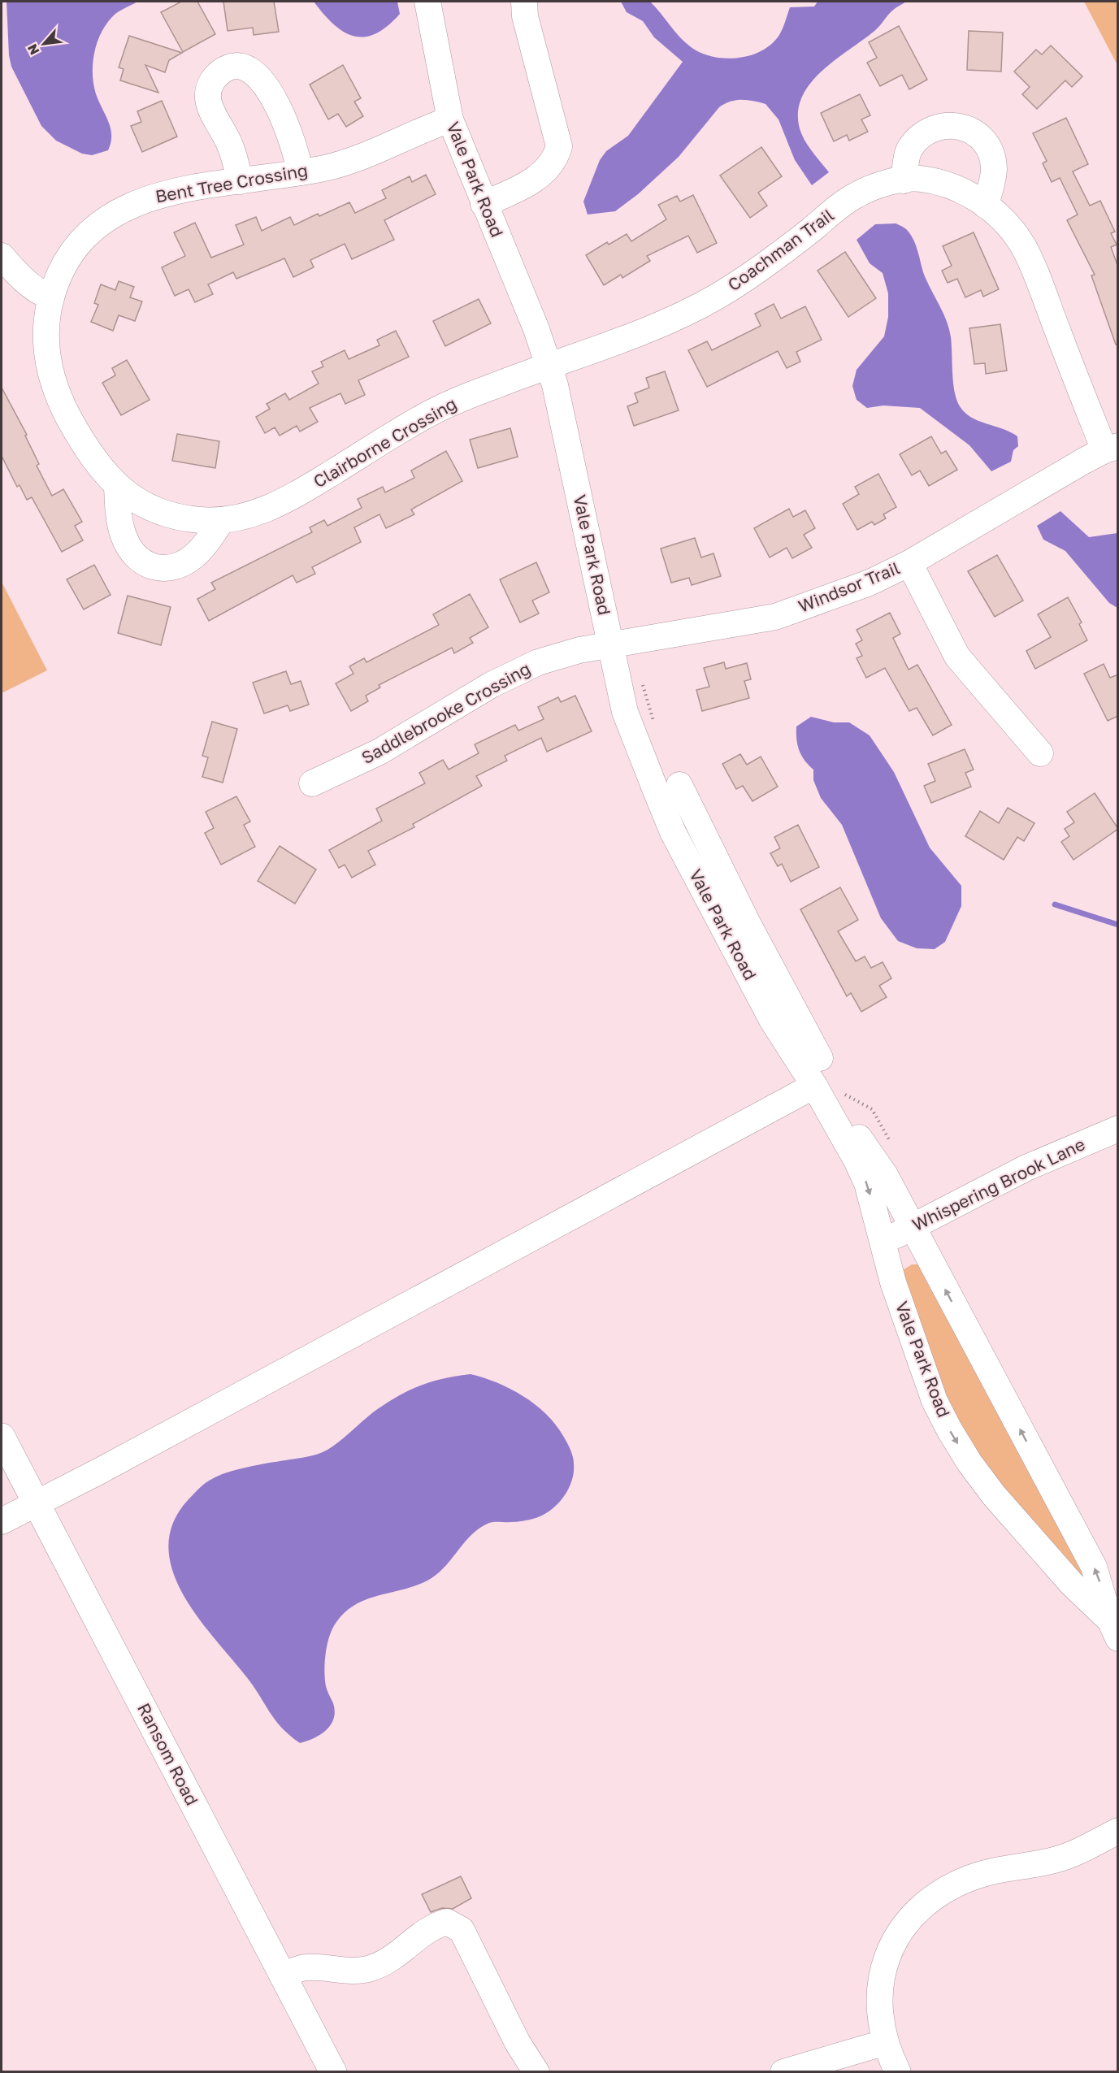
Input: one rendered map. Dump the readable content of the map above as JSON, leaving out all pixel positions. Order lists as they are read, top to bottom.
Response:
{
  "streets": {
    "main road": ["Ransom Road"],
    "street": [
      "Vale Park Road",
      "Bent Tree Crossing",
      "Coachman Trail",
      "Clairborne Crossing",
      "Windsor Trail",
      "Saddlebrooke Crossing",
      "Whispering Brook Lane"
    ]
  },
  "crossings": [
    ["Vale Park Road", "Bent Tree Crossing"],
    ["Vale Park Road", "Coachman Trail"],
    ["Vale Park Road", "Clairborne Crossing"],
    ["Vale Park Road", "Windsor Trail"],
    ["Vale Park Road", "Saddlebrooke Crossing"],
    ["Vale Park Road", "Whispering Brook Lane"],
    ["Bent Tree Crossing", "Clairborne Crossing"],
    ["Coachman Trail", "Clairborne Crossing"],
    ["Coachman Trail", "Windsor Trail"],
    ["Windsor Trail", "Saddlebrooke Crossing"]
  ],
  "north": "bottom left"
}
